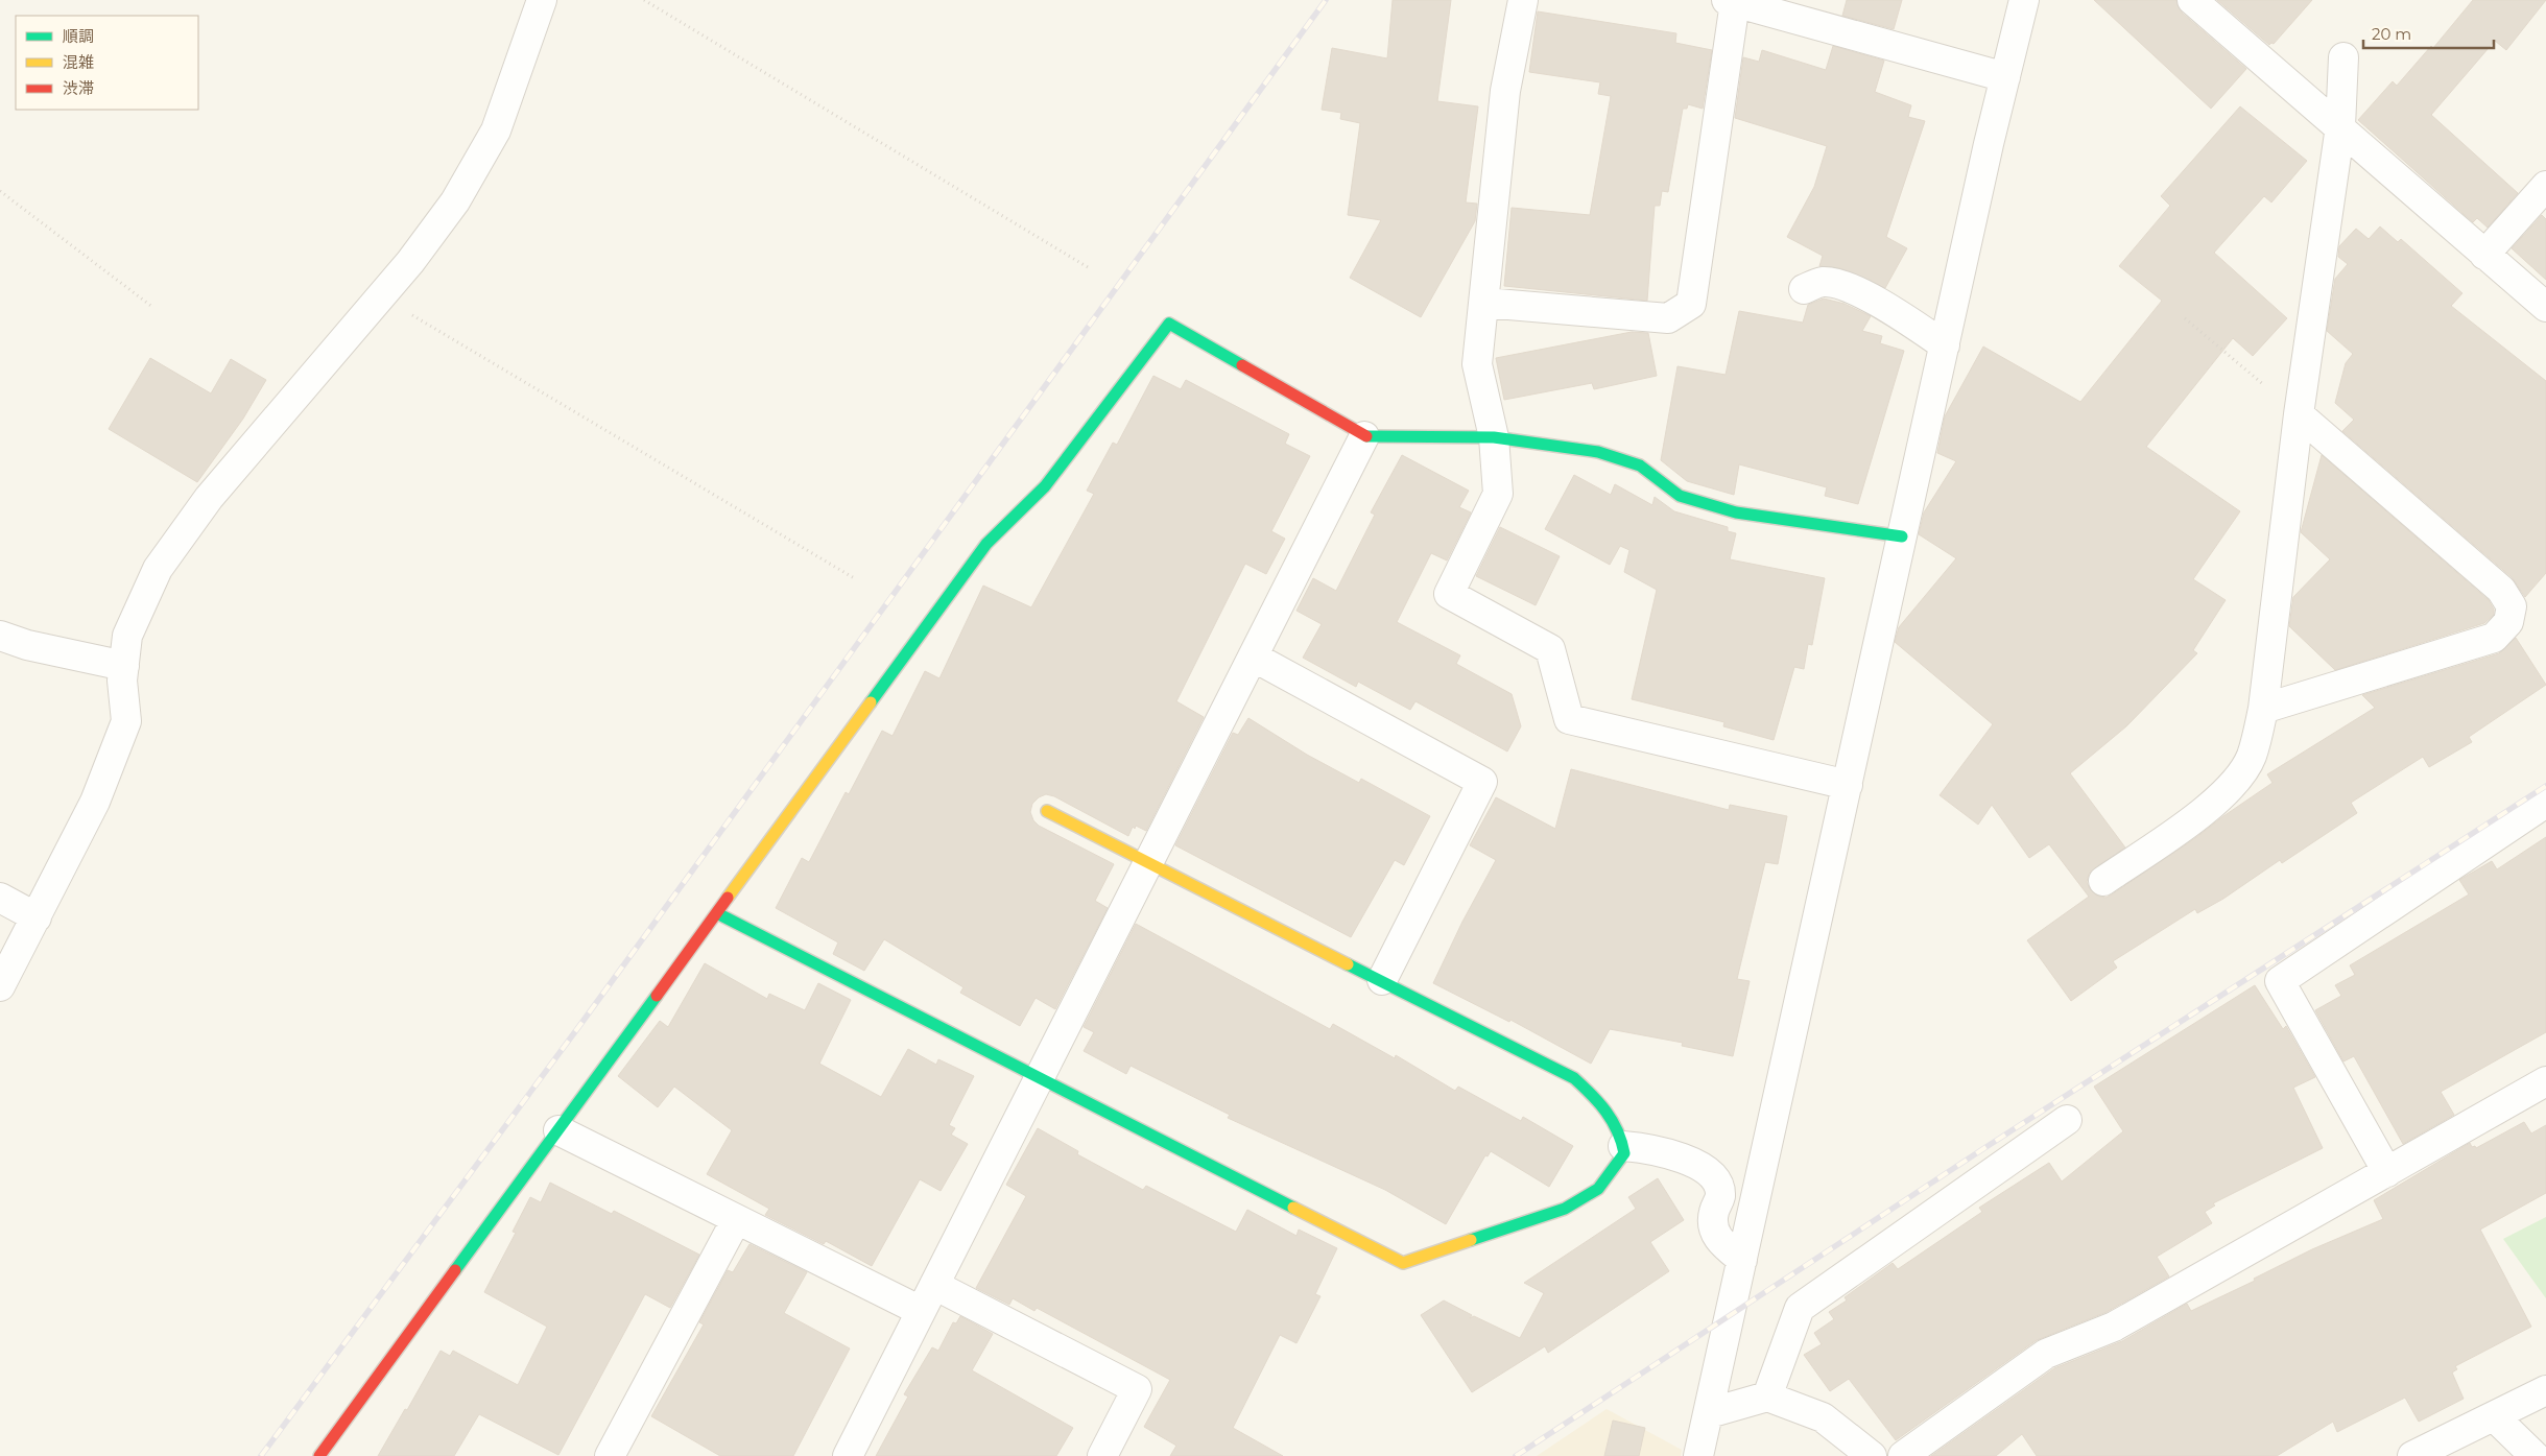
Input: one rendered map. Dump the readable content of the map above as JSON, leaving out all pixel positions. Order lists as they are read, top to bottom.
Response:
{
  "legend": ["順調", "混雑", "渋滞"],
  "scale_bar": "20 m"
}
